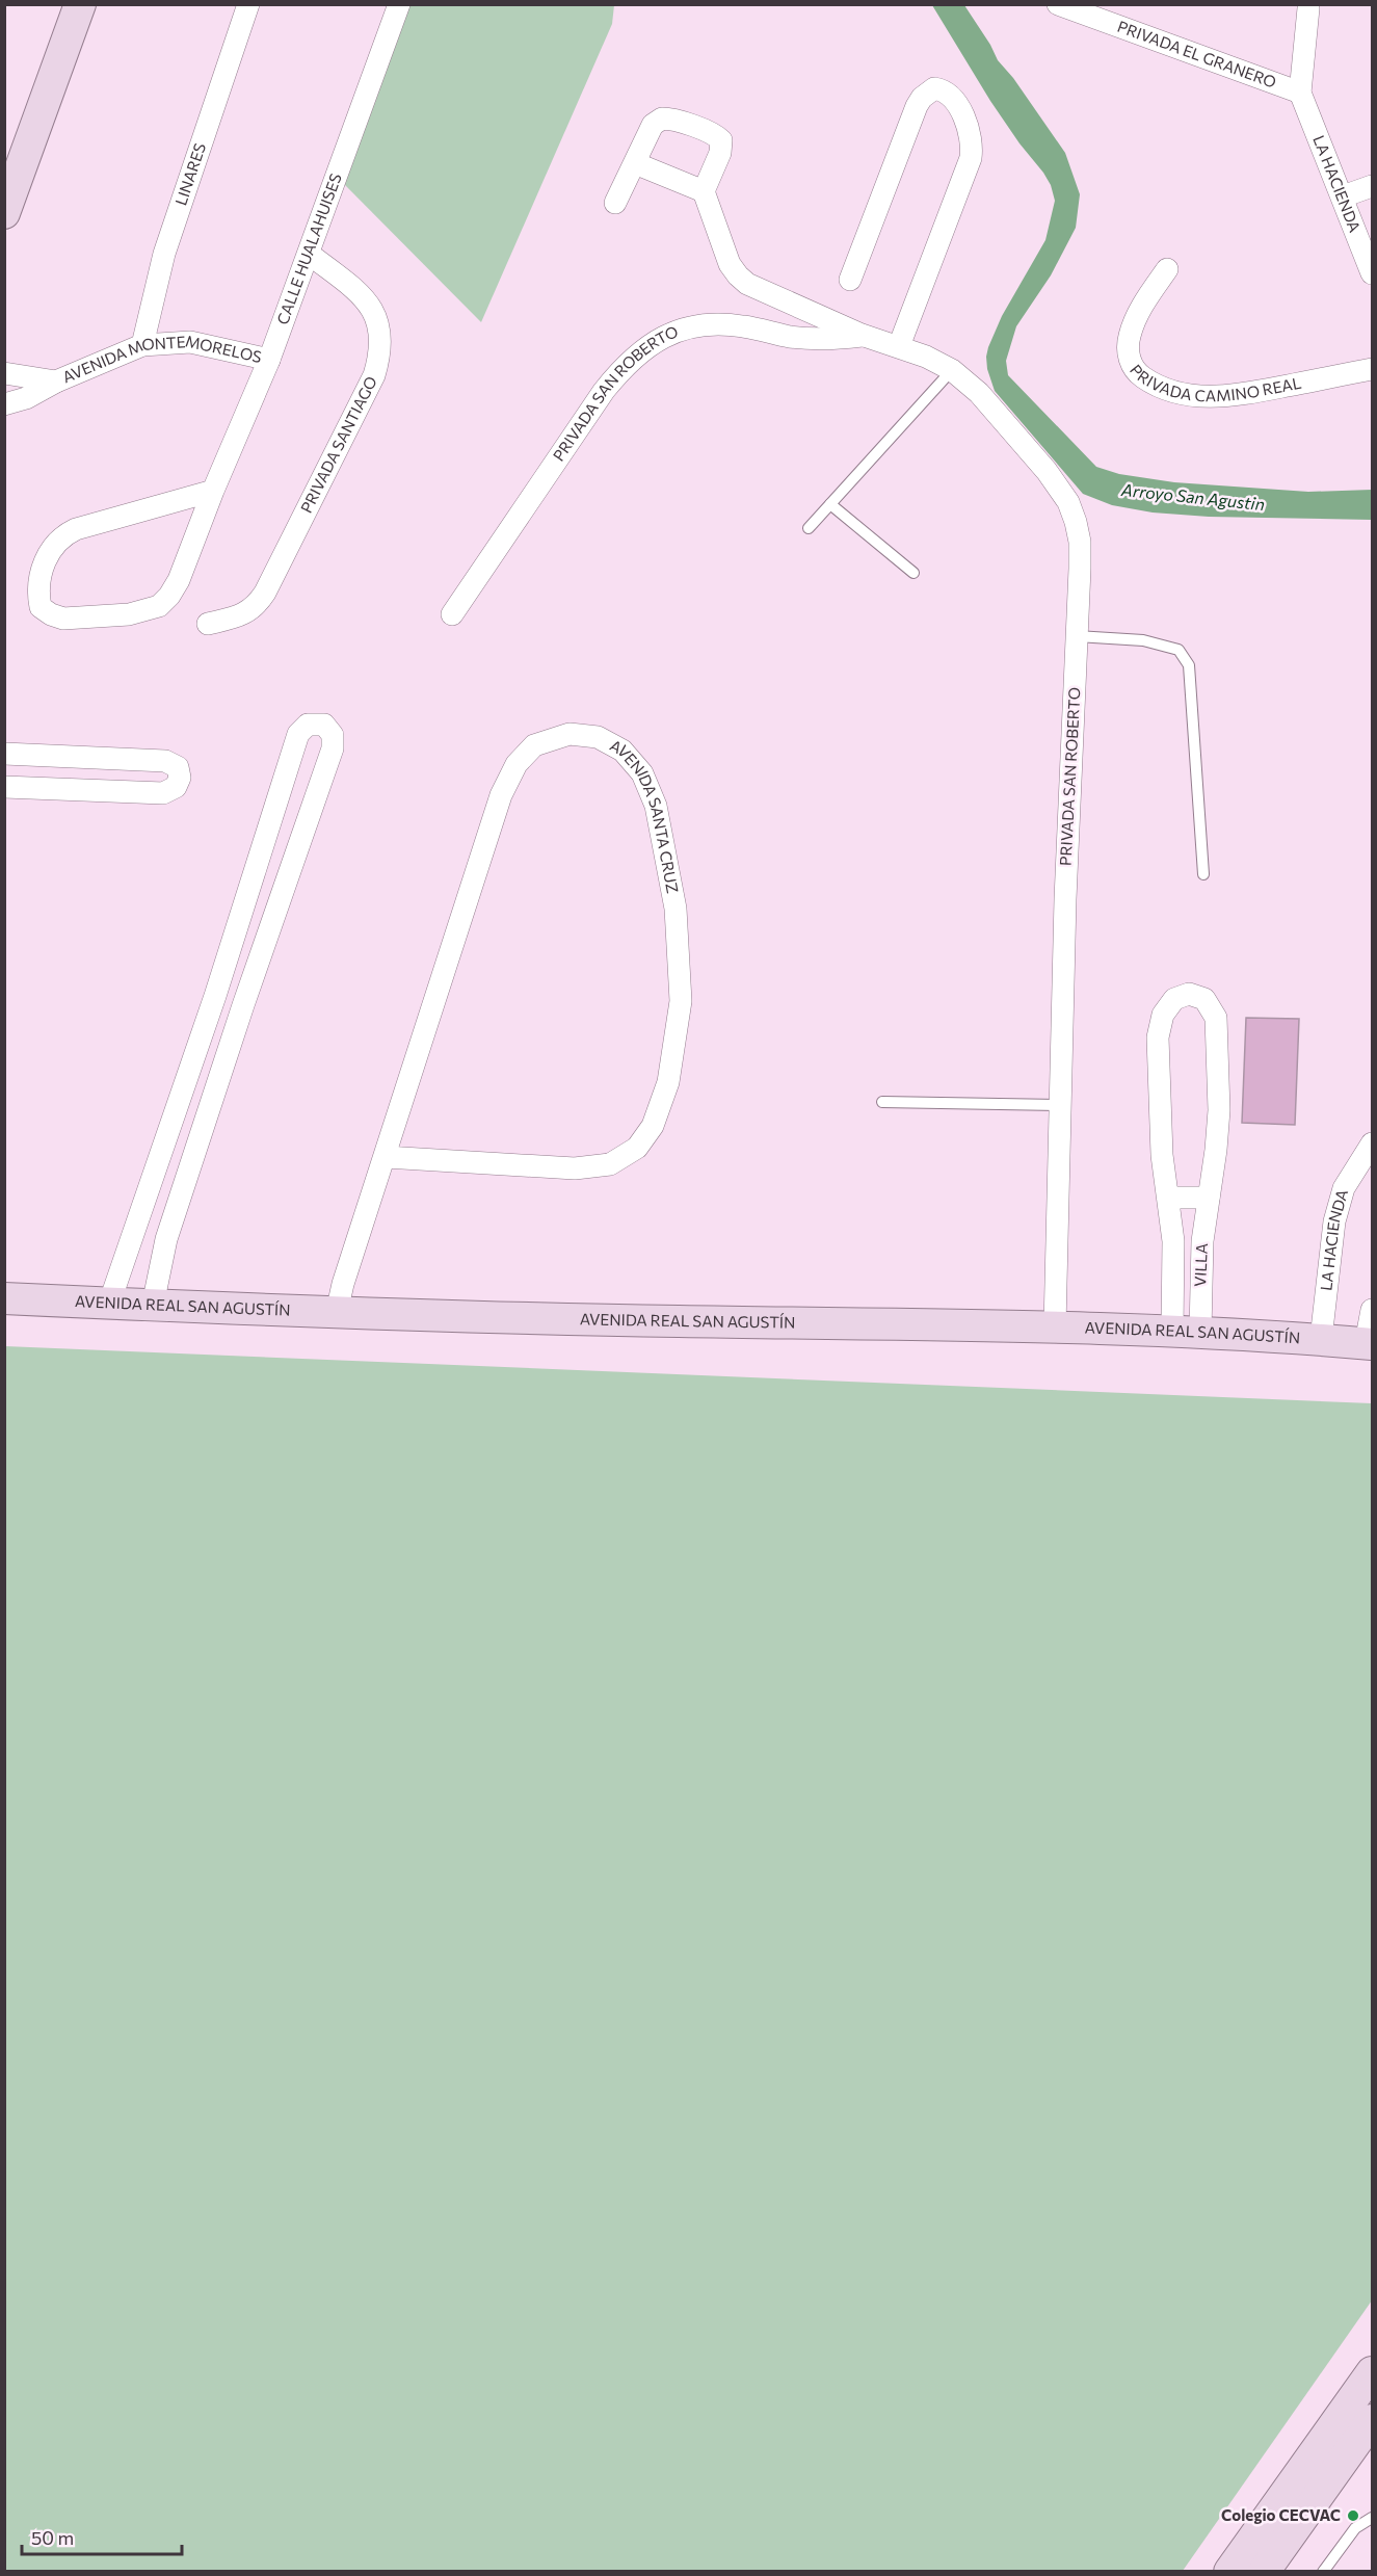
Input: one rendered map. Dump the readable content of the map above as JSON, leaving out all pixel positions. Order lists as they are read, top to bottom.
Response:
{
  "streets": {
    "main road": ["AVENIDA REAL SAN AGUSTÍN"],
    "street": [
      "PRIVADA EL GRANERO",
      "LINARES",
      "LA HACIENDA",
      "CALLE HUALAHUISES",
      "AVENIDA MONTEMORELOS",
      "PRIVADA CAMINO REAL",
      "PRIVADA SAN ROBERTO",
      "PRIVADA SANTIAGO",
      "AVENIDA SANTA CRUZ",
      "VILLA"
    ]
  },
  "crossings": [
    ["PRIVADA EL GRANERO", "LA HACIENDA"],
    ["LINARES", "AVENIDA MONTEMORELOS"],
    ["LA HACIENDA", "AVENIDA REAL SAN AGUSTÍN"],
    ["CALLE HUALAHUISES", "AVENIDA MONTEMORELOS"],
    ["CALLE HUALAHUISES", "PRIVADA SANTIAGO"],
    ["PRIVADA SAN ROBERTO", "AVENIDA REAL SAN AGUSTÍN"],
    ["AVENIDA SANTA CRUZ", "AVENIDA REAL SAN AGUSTÍN"],
    ["VILLA", "AVENIDA REAL SAN AGUSTÍN"]
  ],
  "water": ["Arroyo San Agustin"],
  "places": ["Colegio CECVAC"],
  "scale_bar": "50 m"
}
